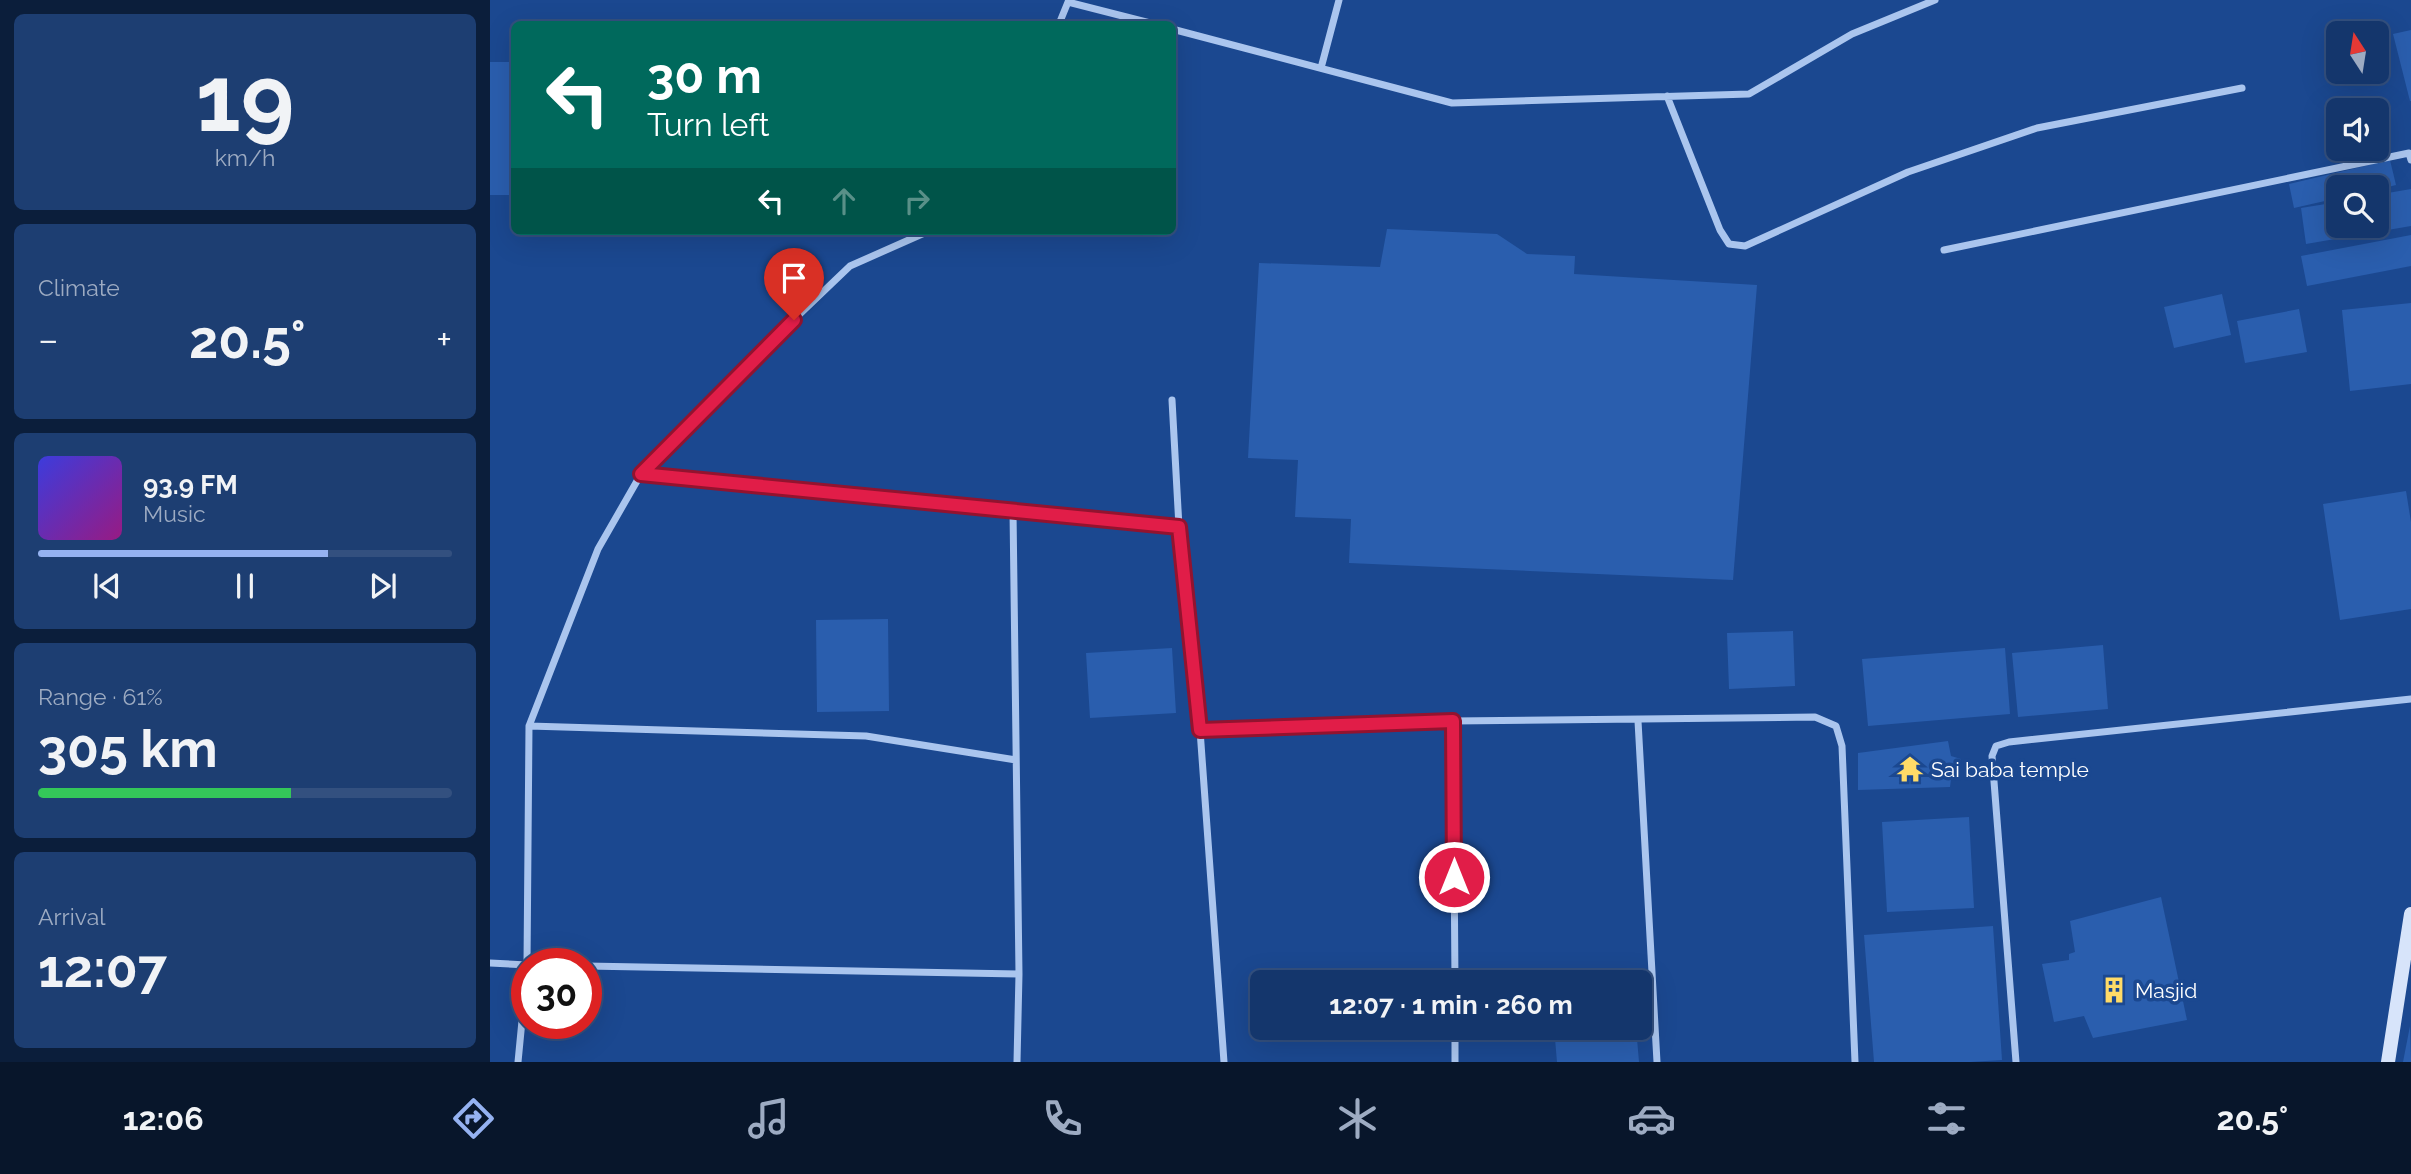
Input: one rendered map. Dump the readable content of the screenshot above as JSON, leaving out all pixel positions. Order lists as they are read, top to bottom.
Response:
{
  "places": {
    "temple": ["Sai baba temple"],
    "building": ["Masjid"]
  },
  "north": "top",
  "page": {
    "tile": [
      ["19", "km/h"],
      "Climate",
      ["Range · 61%", "305 km"],
      ["Arrival", "12:07"]
    ],
    "turn": ["30 m", "Turn left"],
    "heat": ["−", "20.5°", "+"],
    "song": ["93.9 FM", "Music"],
    "limit": "30",
    "trip": "12:07 · 1 min · 260 m",
    "tabs": ["12:06", "20.5°"]
  }
}
